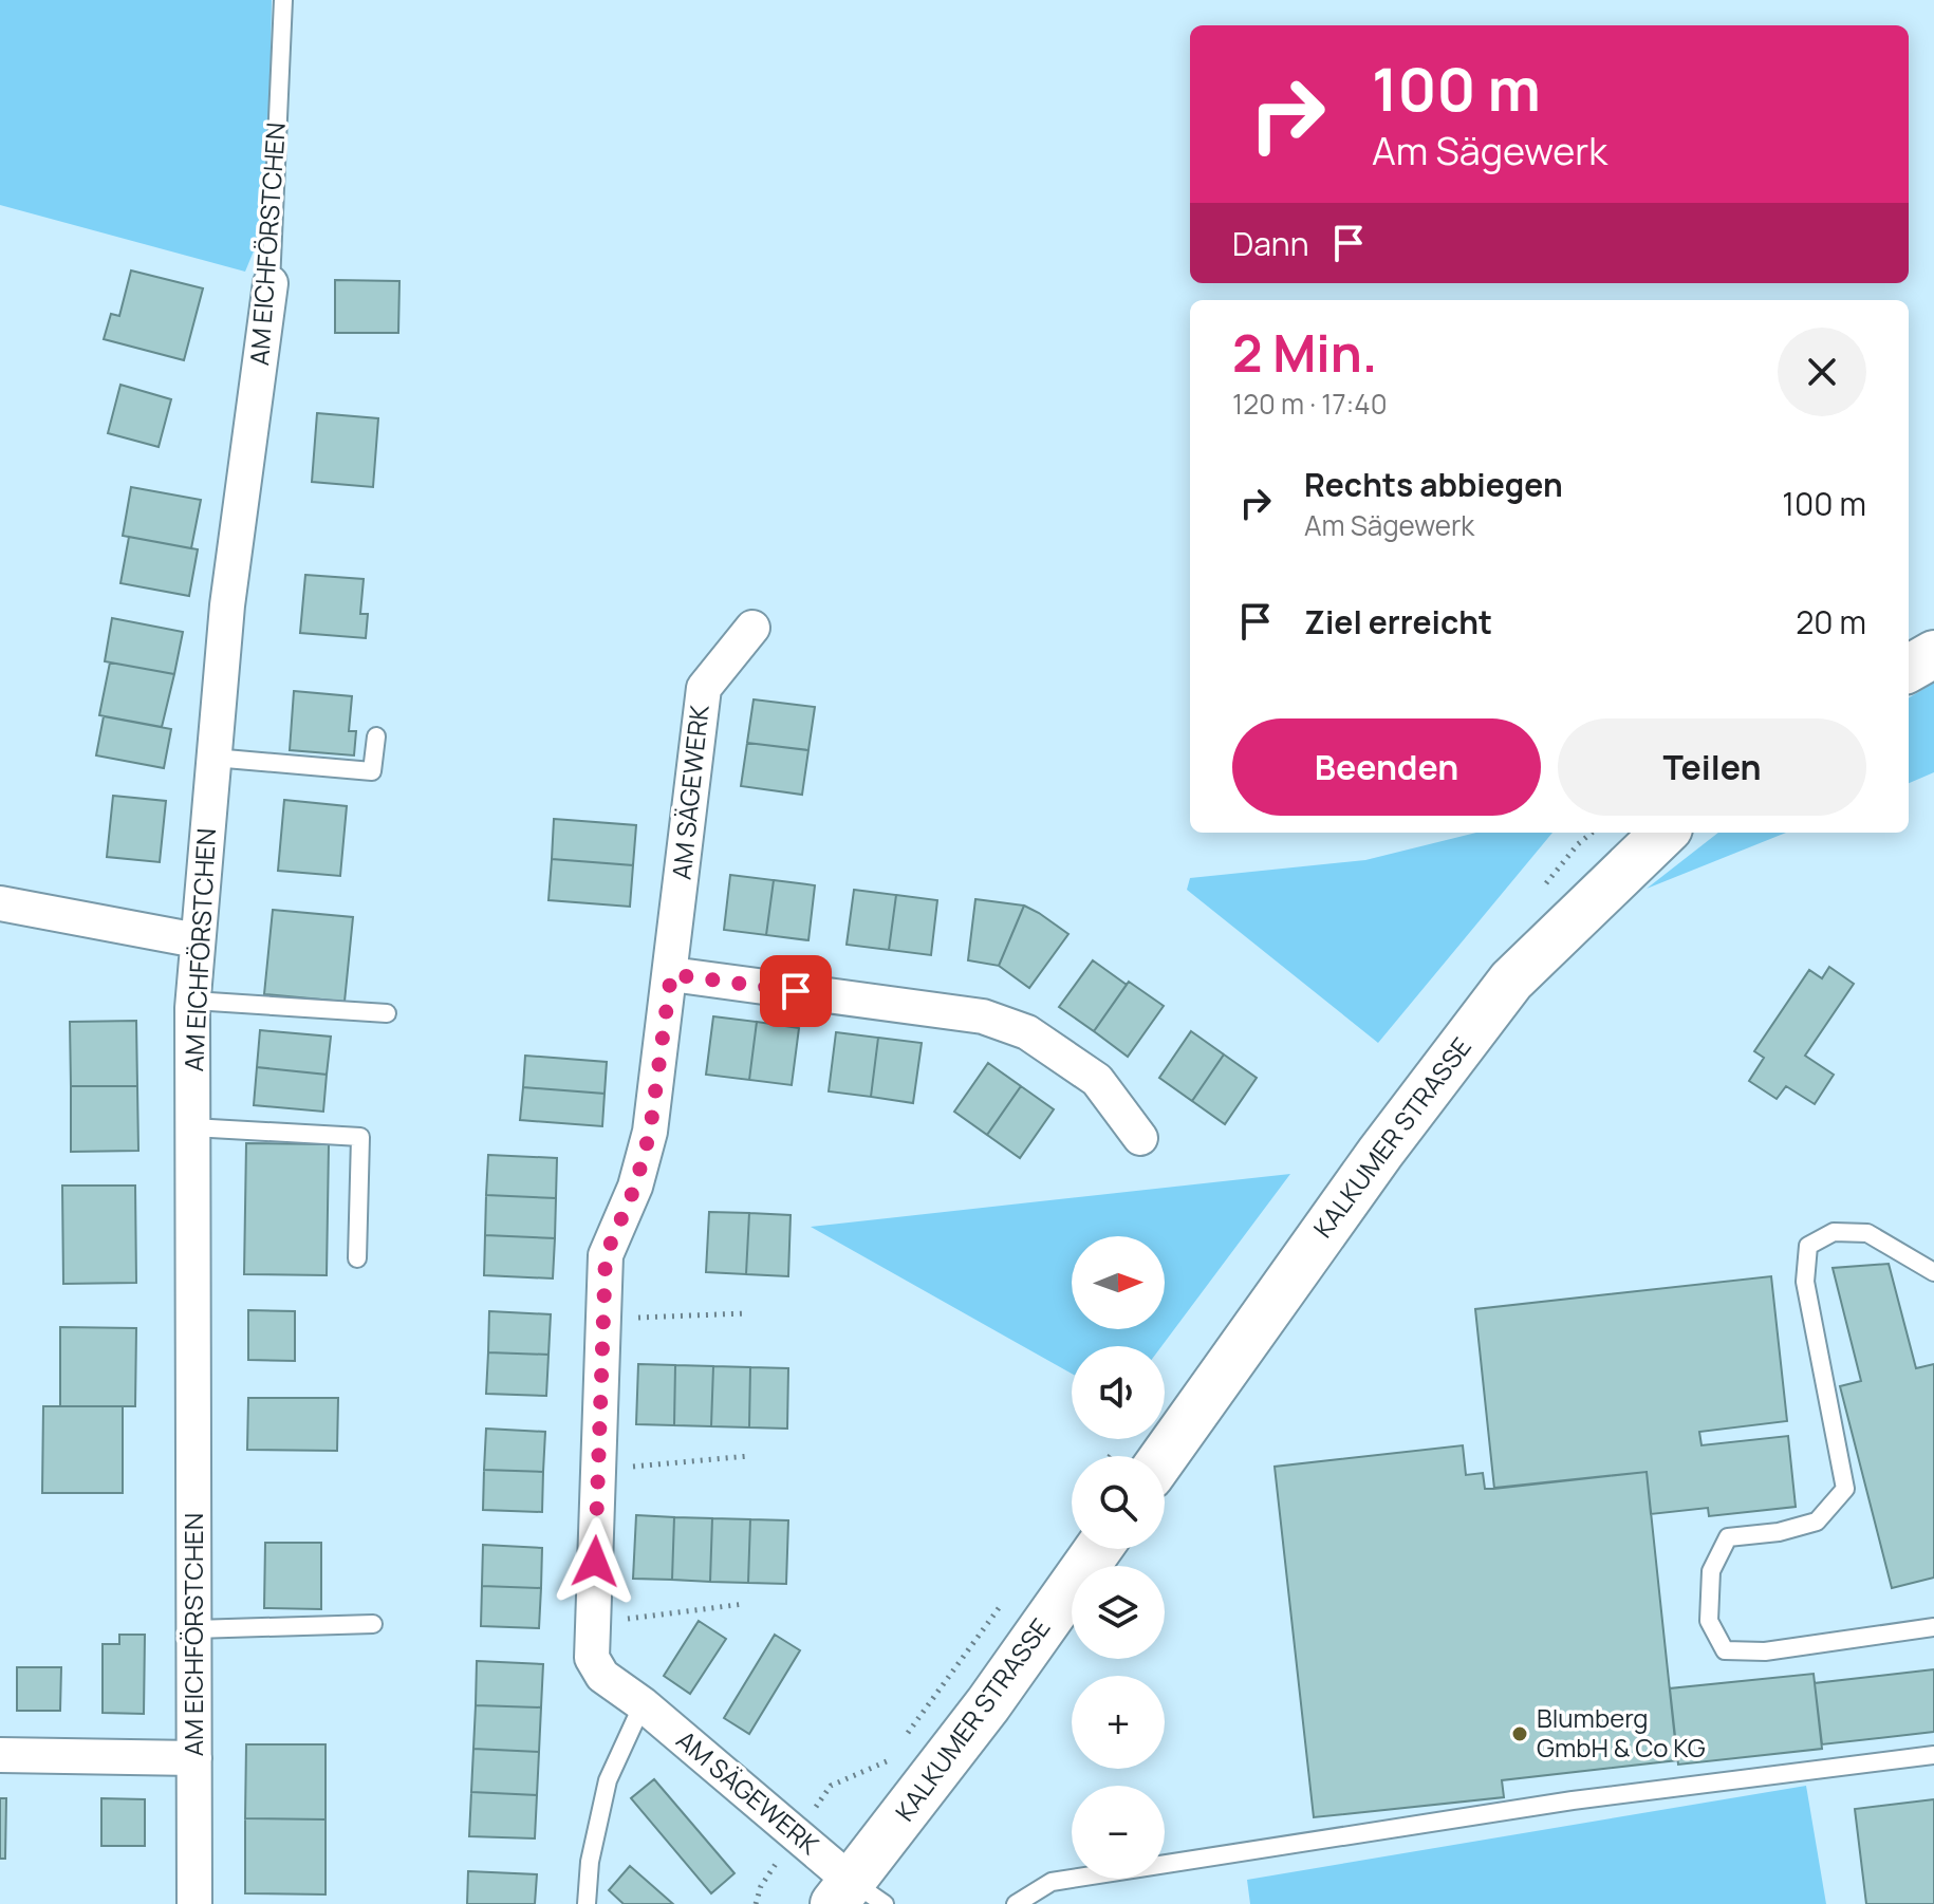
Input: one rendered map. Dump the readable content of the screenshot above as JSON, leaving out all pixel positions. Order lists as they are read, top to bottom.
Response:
{
  "streets": {
    "main road": ["KALKUMER STRASSE"],
    "street": ["AM EICHFÖRSTCHEN", "AM SÄGEWERK"]
  },
  "crossings": [
    ["AM SÄGEWERK", "KALKUMER STRASSE"]
  ],
  "places": ["Blumberg GmbH & Co KG"],
  "north": "right",
  "page": {
    "turn": ["100 m", "Am Sägewerk"],
    "then": "Dann",
    "heading": ["2 Min.", "120 m · 17:40"],
    "list": [
      {
        "name": "Rechts abbiegen",
        "note": "Am Sägewerk",
        "value": "100 m"
      },
      {
        "name": "Ziel erreicht",
        "value": "20 m"
      }
    ],
    "buttons": ["Beenden", "Teilen"],
    "map_buttons": ["+", "−"]
  }
}
